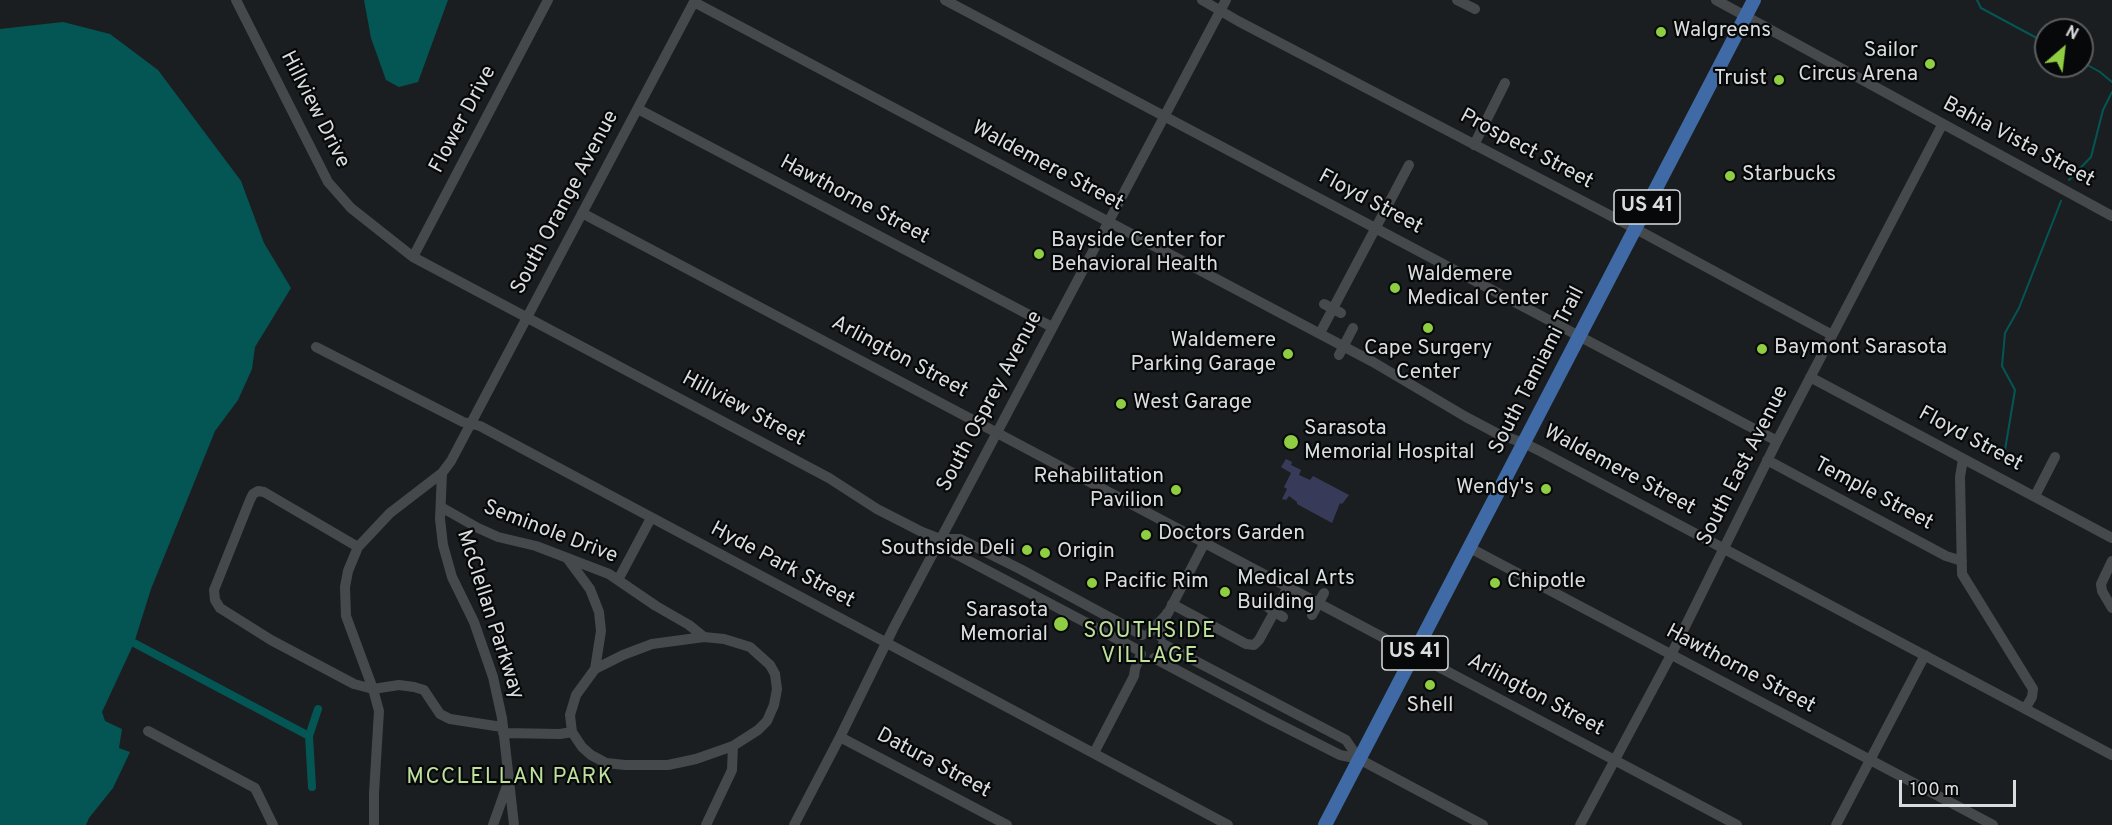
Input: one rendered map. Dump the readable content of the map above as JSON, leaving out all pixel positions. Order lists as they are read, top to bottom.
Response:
{
  "streets": {
    "main road": ["US 41", "South Tamiami Trail"],
    "street": [
      "Hillview Drive",
      "Flower Drive",
      "Bahia Vista Street",
      "Prospect Street",
      "Waldemere Street",
      "Hawthorne Street",
      "South Orange Avenue",
      "Floyd Street",
      "Arlington Street",
      "South Osprey Avenue",
      "Hillview Street",
      "South East Avenue",
      "Temple Street",
      "Seminole Drive",
      "Hyde Park Street",
      "McClellan Parkway",
      "Datura Street"
    ]
  },
  "crossings": [
    ["Hillview Drive", "Flower Drive"],
    ["Hillview Drive", "South Orange Avenue"],
    ["Hillview Drive", "Hillview Street"],
    ["Bahia Vista Street", "South Tamiami Trail"],
    ["Bahia Vista Street", "South East Avenue"],
    ["Prospect Street", "South Tamiami Trail"],
    ["Prospect Street", "South Osprey Avenue"],
    ["Prospect Street", "South East Avenue"],
    ["Waldemere Street", "South Orange Avenue"],
    ["Waldemere Street", "South Tamiami Trail"],
    ["Waldemere Street", "South Osprey Avenue"],
    ["Waldemere Street", "South East Avenue"],
    ["Hawthorne Street", "South Orange Avenue"],
    ["Hawthorne Street", "South Tamiami Trail"],
    ["Hawthorne Street", "South Osprey Avenue"],
    ["Hawthorne Street", "South East Avenue"],
    ["South Orange Avenue", "Arlington Street"],
    ["South Orange Avenue", "Hillview Street"],
    ["South Orange Avenue", "Hyde Park Street"],
    ["Floyd Street", "South Tamiami Trail"],
    ["Floyd Street", "South Osprey Avenue"],
    ["Floyd Street", "South East Avenue"],
    ["Arlington Street", "South Tamiami Trail"],
    ["Arlington Street", "South Osprey Avenue"],
    ["Arlington Street", "South East Avenue"],
    ["South Tamiami Trail", "Hillview Street"],
    ["South Osprey Avenue", "Hillview Street"],
    ["South Osprey Avenue", "Hyde Park Street"],
    ["South Osprey Avenue", "Datura Street"],
    ["South East Avenue", "Temple Street"],
    ["Seminole Drive", "McClellan Parkway"]
  ],
  "districts": ["SOUTHSIDE VILLAGE", "MCCLELLAN PARK"],
  "places": [
    "Walgreens",
    "Sailor Circus Arena",
    "Truist",
    "Starbucks",
    "Bayside Center for Behavioral Health",
    "Waldemere Medical Center",
    "Cape Surgery Center",
    "Baymont Sarasota",
    "Waldemere Parking Garage",
    "West Garage",
    "Sarasota Memorial Hospital",
    "Wendy's",
    "Rehabilitation Pavilion",
    "Doctors Garden",
    "Southside Deli",
    "Origin",
    "Pacific Rim",
    "Chipotle",
    "Medical Arts Building",
    "Sarasota Memorial",
    "Shell"
  ],
  "scale_bar": "100 m",
  "north": "top right"
}
